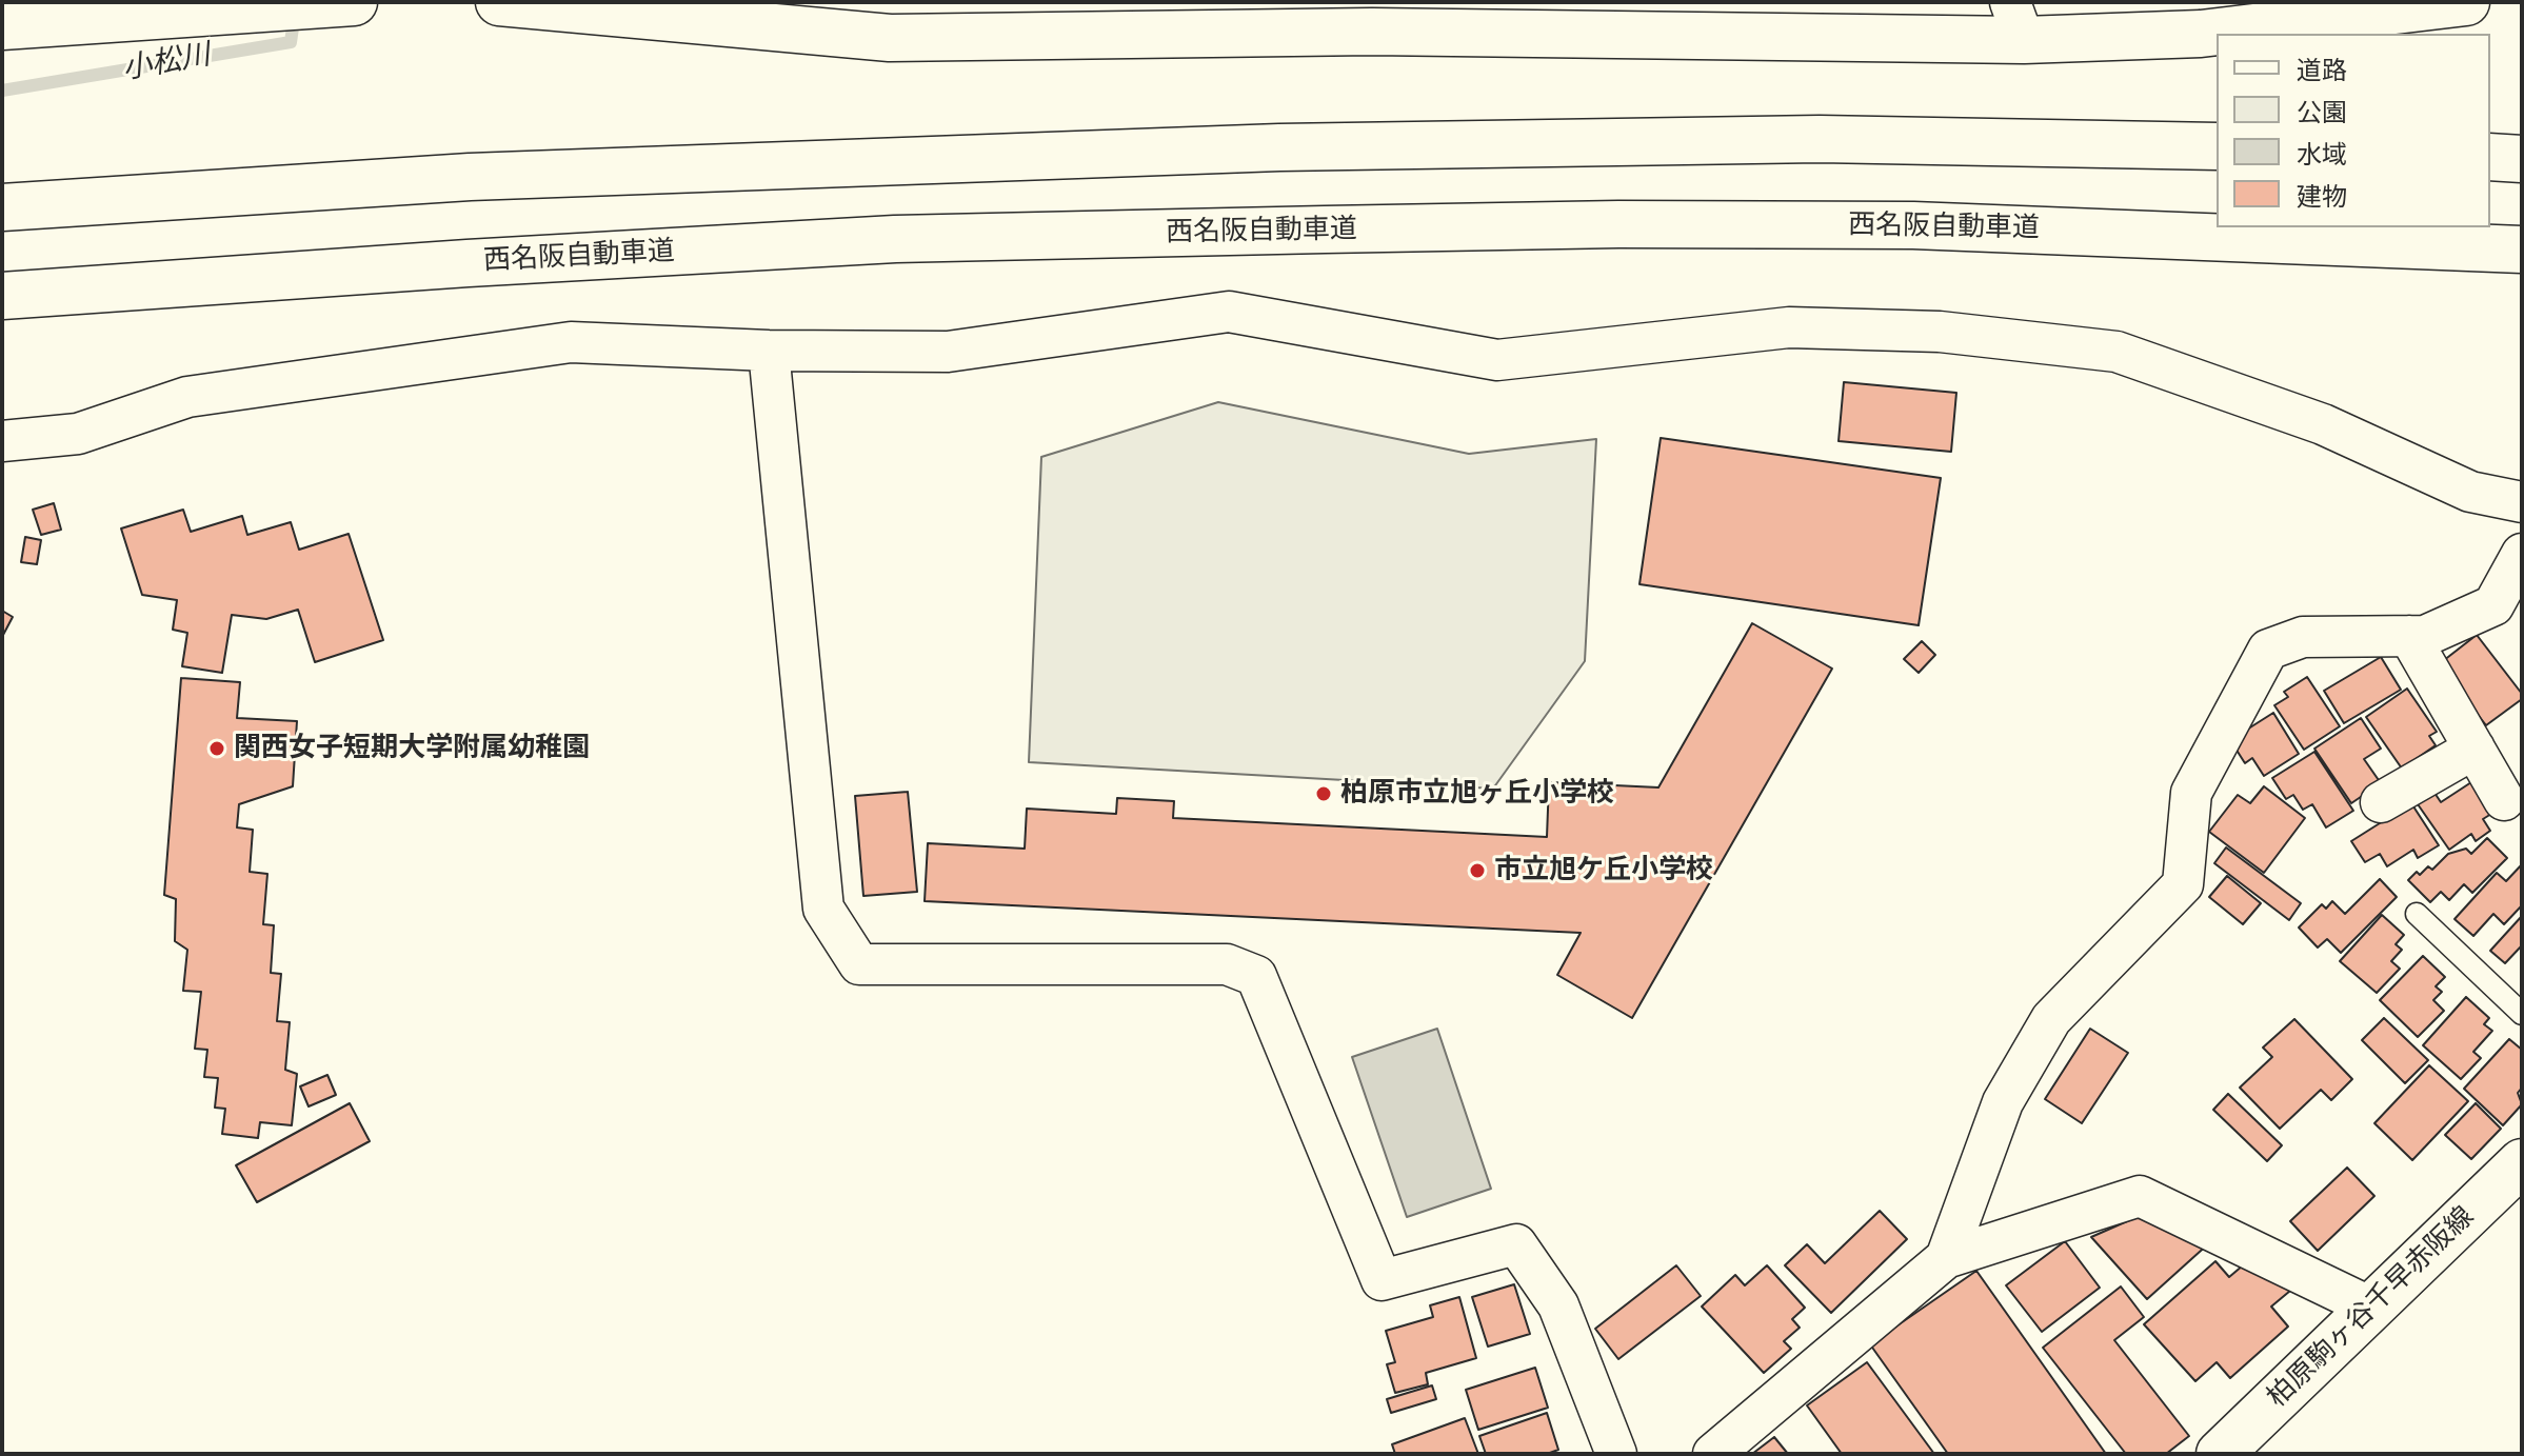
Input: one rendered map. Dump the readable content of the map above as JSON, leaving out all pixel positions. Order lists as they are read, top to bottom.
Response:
{
  "streets": {
    "main road": ["西名阪自動車道", "柏原駒ヶ谷千早赤阪線"]
  },
  "water": ["小松川"],
  "places": ["関西女子短期大学附属幼稚園", "柏原市立旭ヶ丘小学校", "市立旭ケ丘小学校"],
  "legend": [
    "道路",
    "公園",
    "水域",
    "建物"
  ]
}
